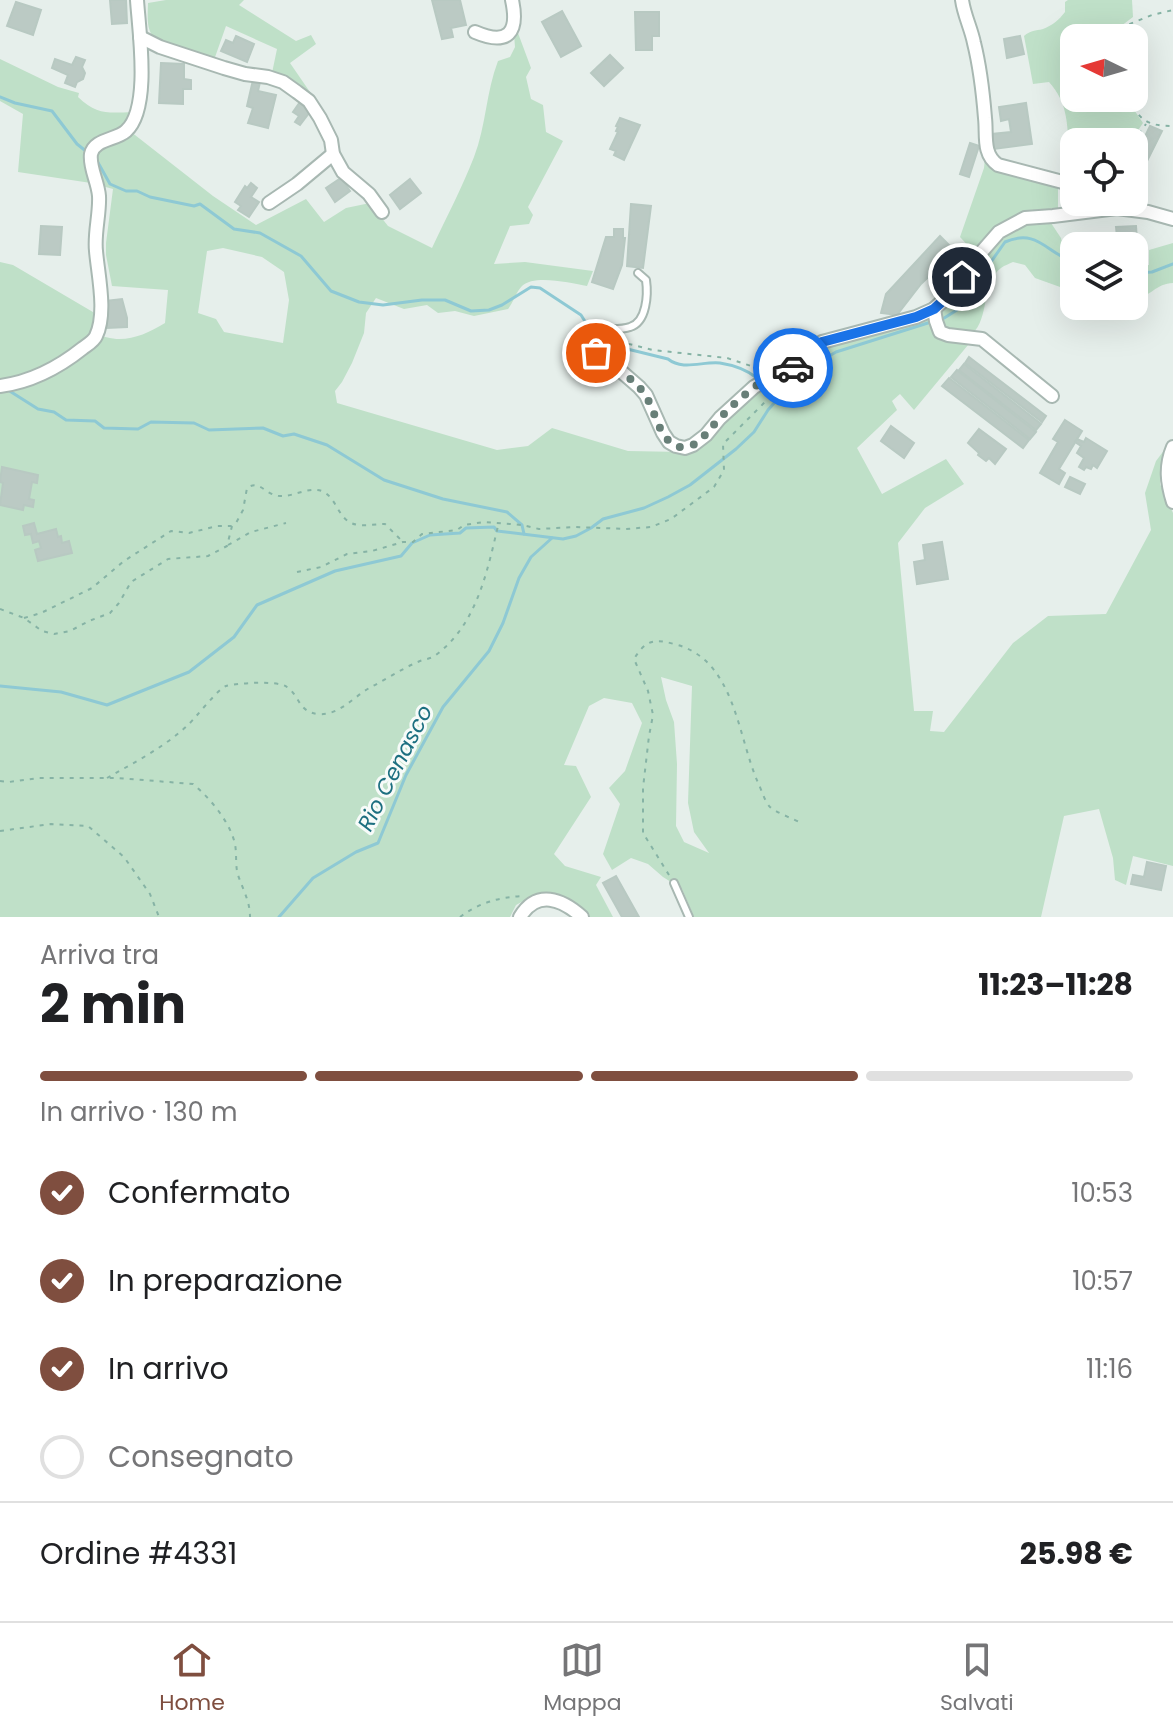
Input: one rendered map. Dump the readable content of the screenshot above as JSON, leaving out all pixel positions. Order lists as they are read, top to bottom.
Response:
{
  "water": ["Rio Cenasco"],
  "north": "left",
  "page": {
    "heading": ["2 min", "Arriva tra", "11:23–11:28"],
    "panel": ["Ordine #4331", "25.98 €"],
    "bar": "In arrivo · 130 m",
    "list": [
      ["Confermato", "10:53"],
      ["In preparazione", "10:57"],
      ["In arrivo", "11:16"],
      "Consegnato"
    ],
    "tabs": ["Home", "Mappa", "Salvati"]
  }
}
